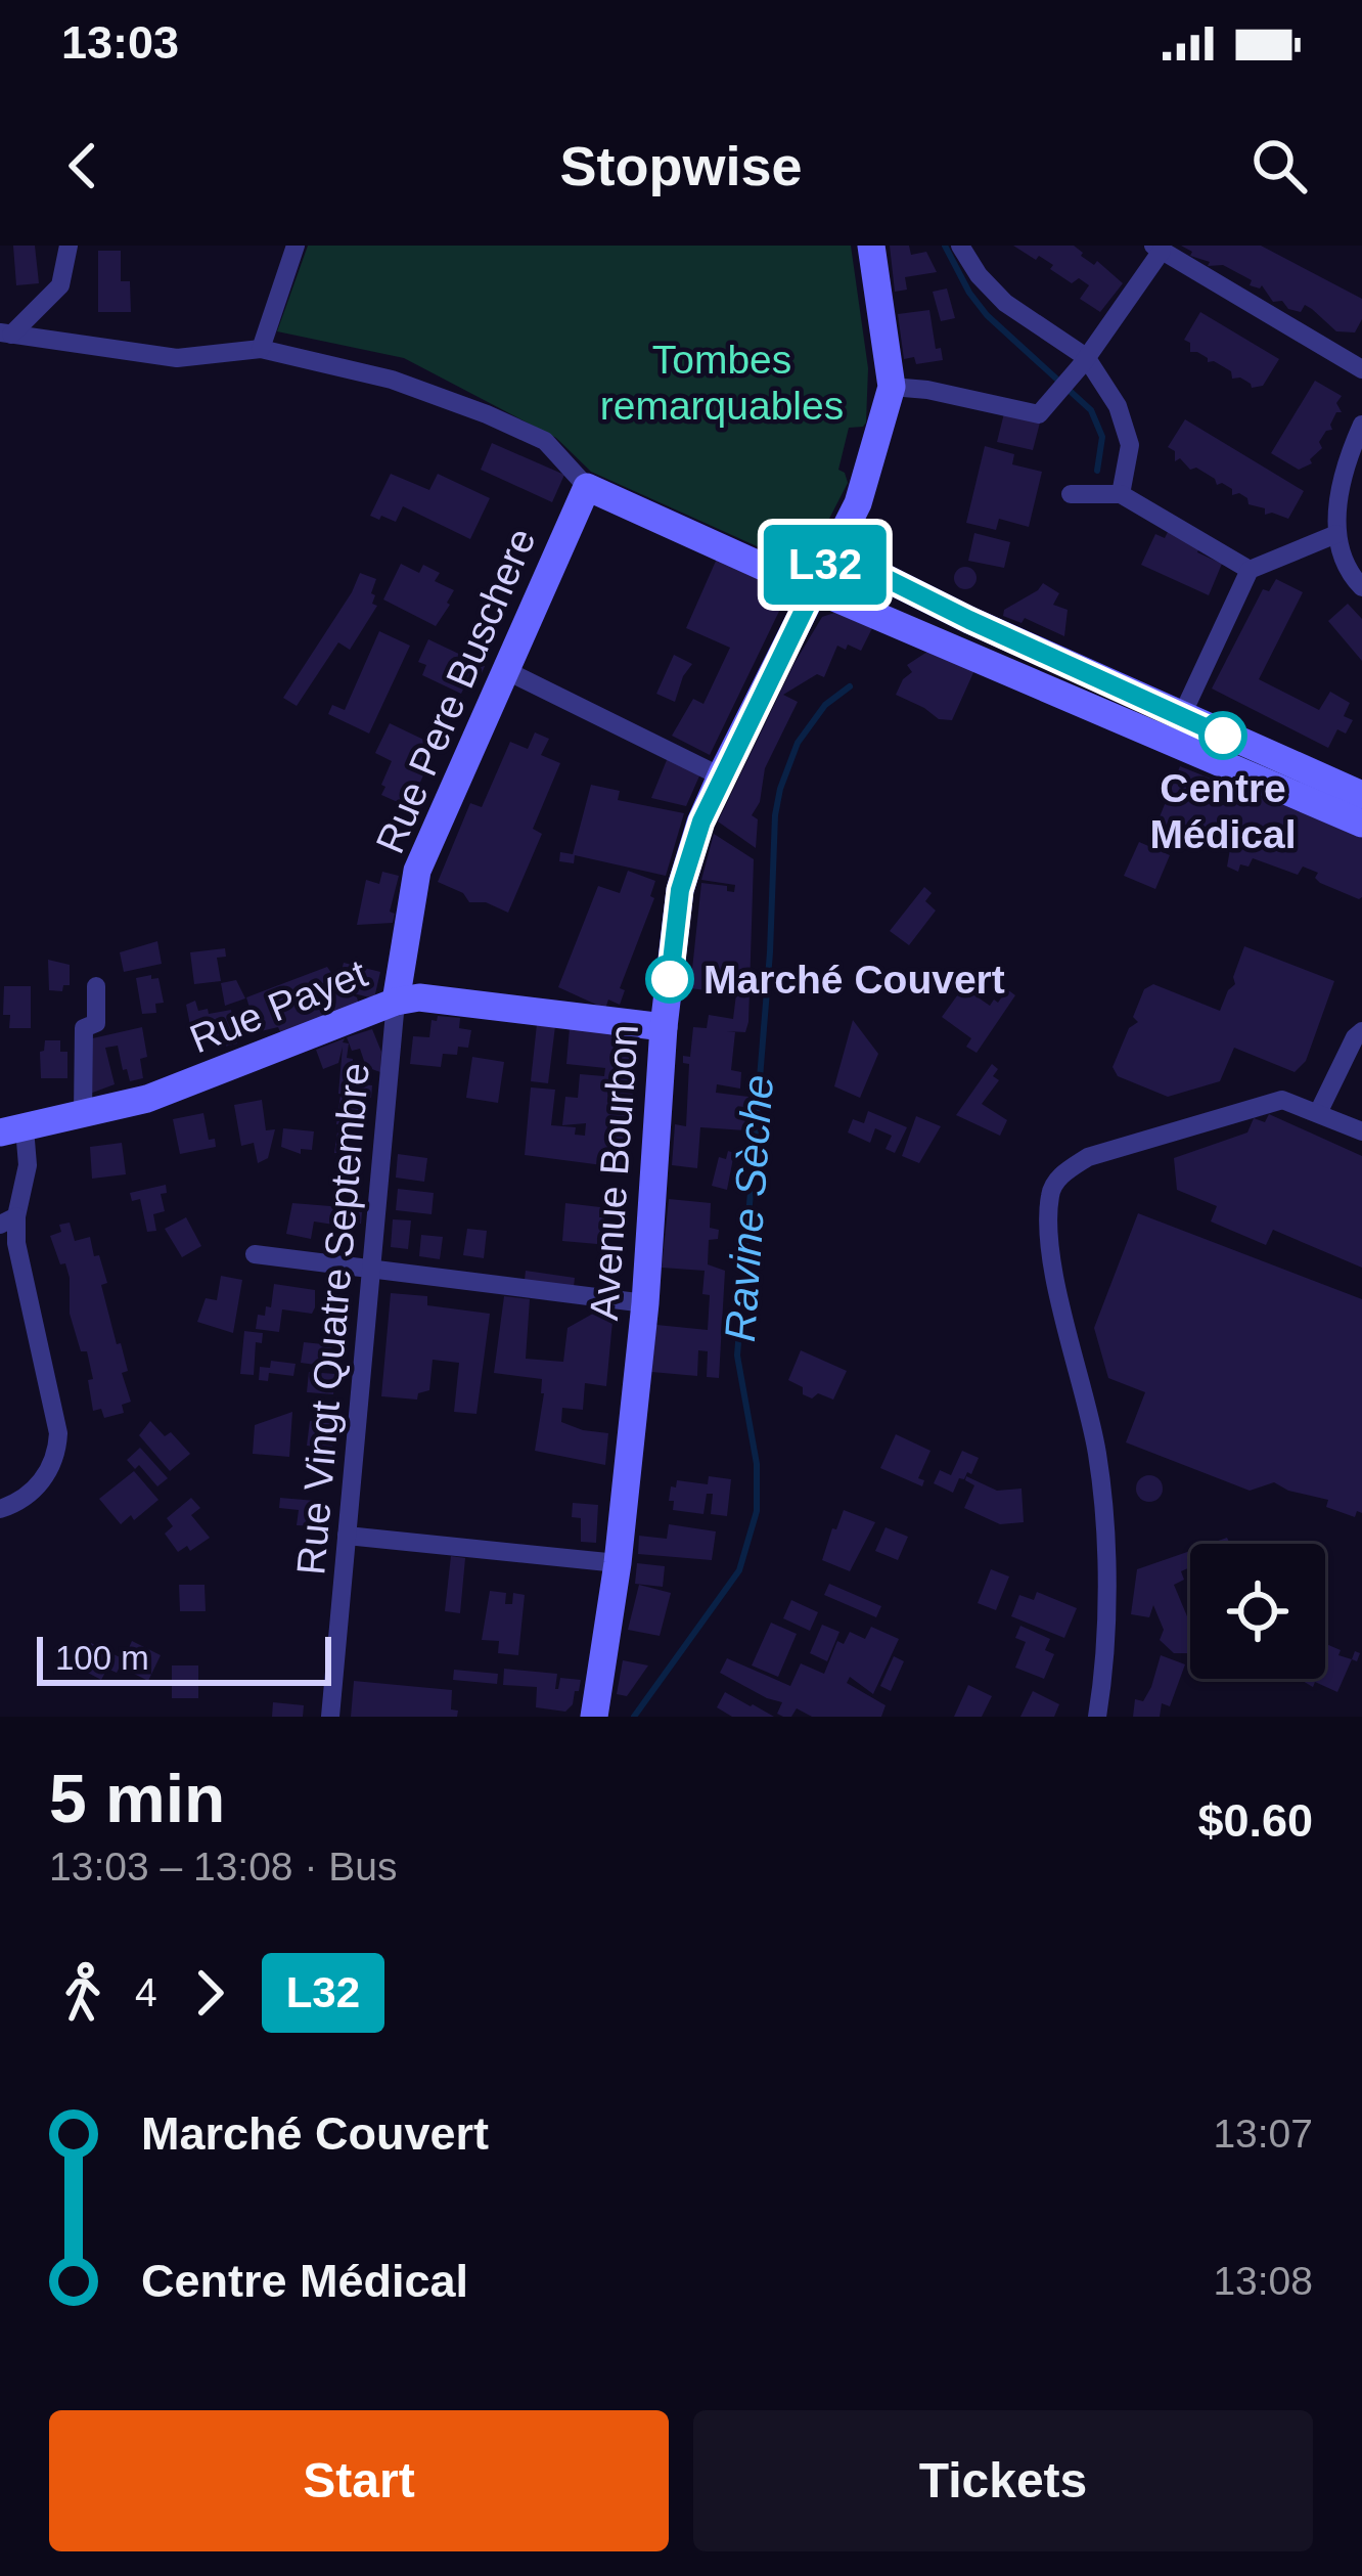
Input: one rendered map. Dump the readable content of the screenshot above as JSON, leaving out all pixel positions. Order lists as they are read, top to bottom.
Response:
{
  "streets": {
    "main road": ["Rue Pere Buschere", "Rue Payet", "Avenue Bourbon"],
    "street": ["Rue Vingt Quatre Septembre"]
  },
  "crossings": [
    ["Rue Pere Buschere", "Rue Payet"],
    ["Rue Pere Buschere", "Rue Vingt Quatre Septembre"],
    ["Rue Payet", "Avenue Bourbon"],
    ["Rue Payet", "Rue Vingt Quatre Septembre"]
  ],
  "water": ["Ravine Sèche"],
  "parks": ["Tombes remarquables"],
  "places": ["Centre Médical", "Marché Couvert"],
  "lines": ["bus line L32"],
  "scale_bar": "100 m",
  "page": {
    "status": "13:03",
    "header": "Stopwise",
    "on_map": "L32",
    "scale": "100 m",
    "heading": ["5 min", "13:03 – 13:08 · Bus", "$0.60"],
    "legs": ["4", "L32"],
    "list": [
      {
        "name": "Marché Couvert",
        "value": "13:07"
      },
      {
        "name": "Centre Médical",
        "value": "13:08"
      }
    ],
    "buttons": ["Start", "Tickets"]
  }
}
